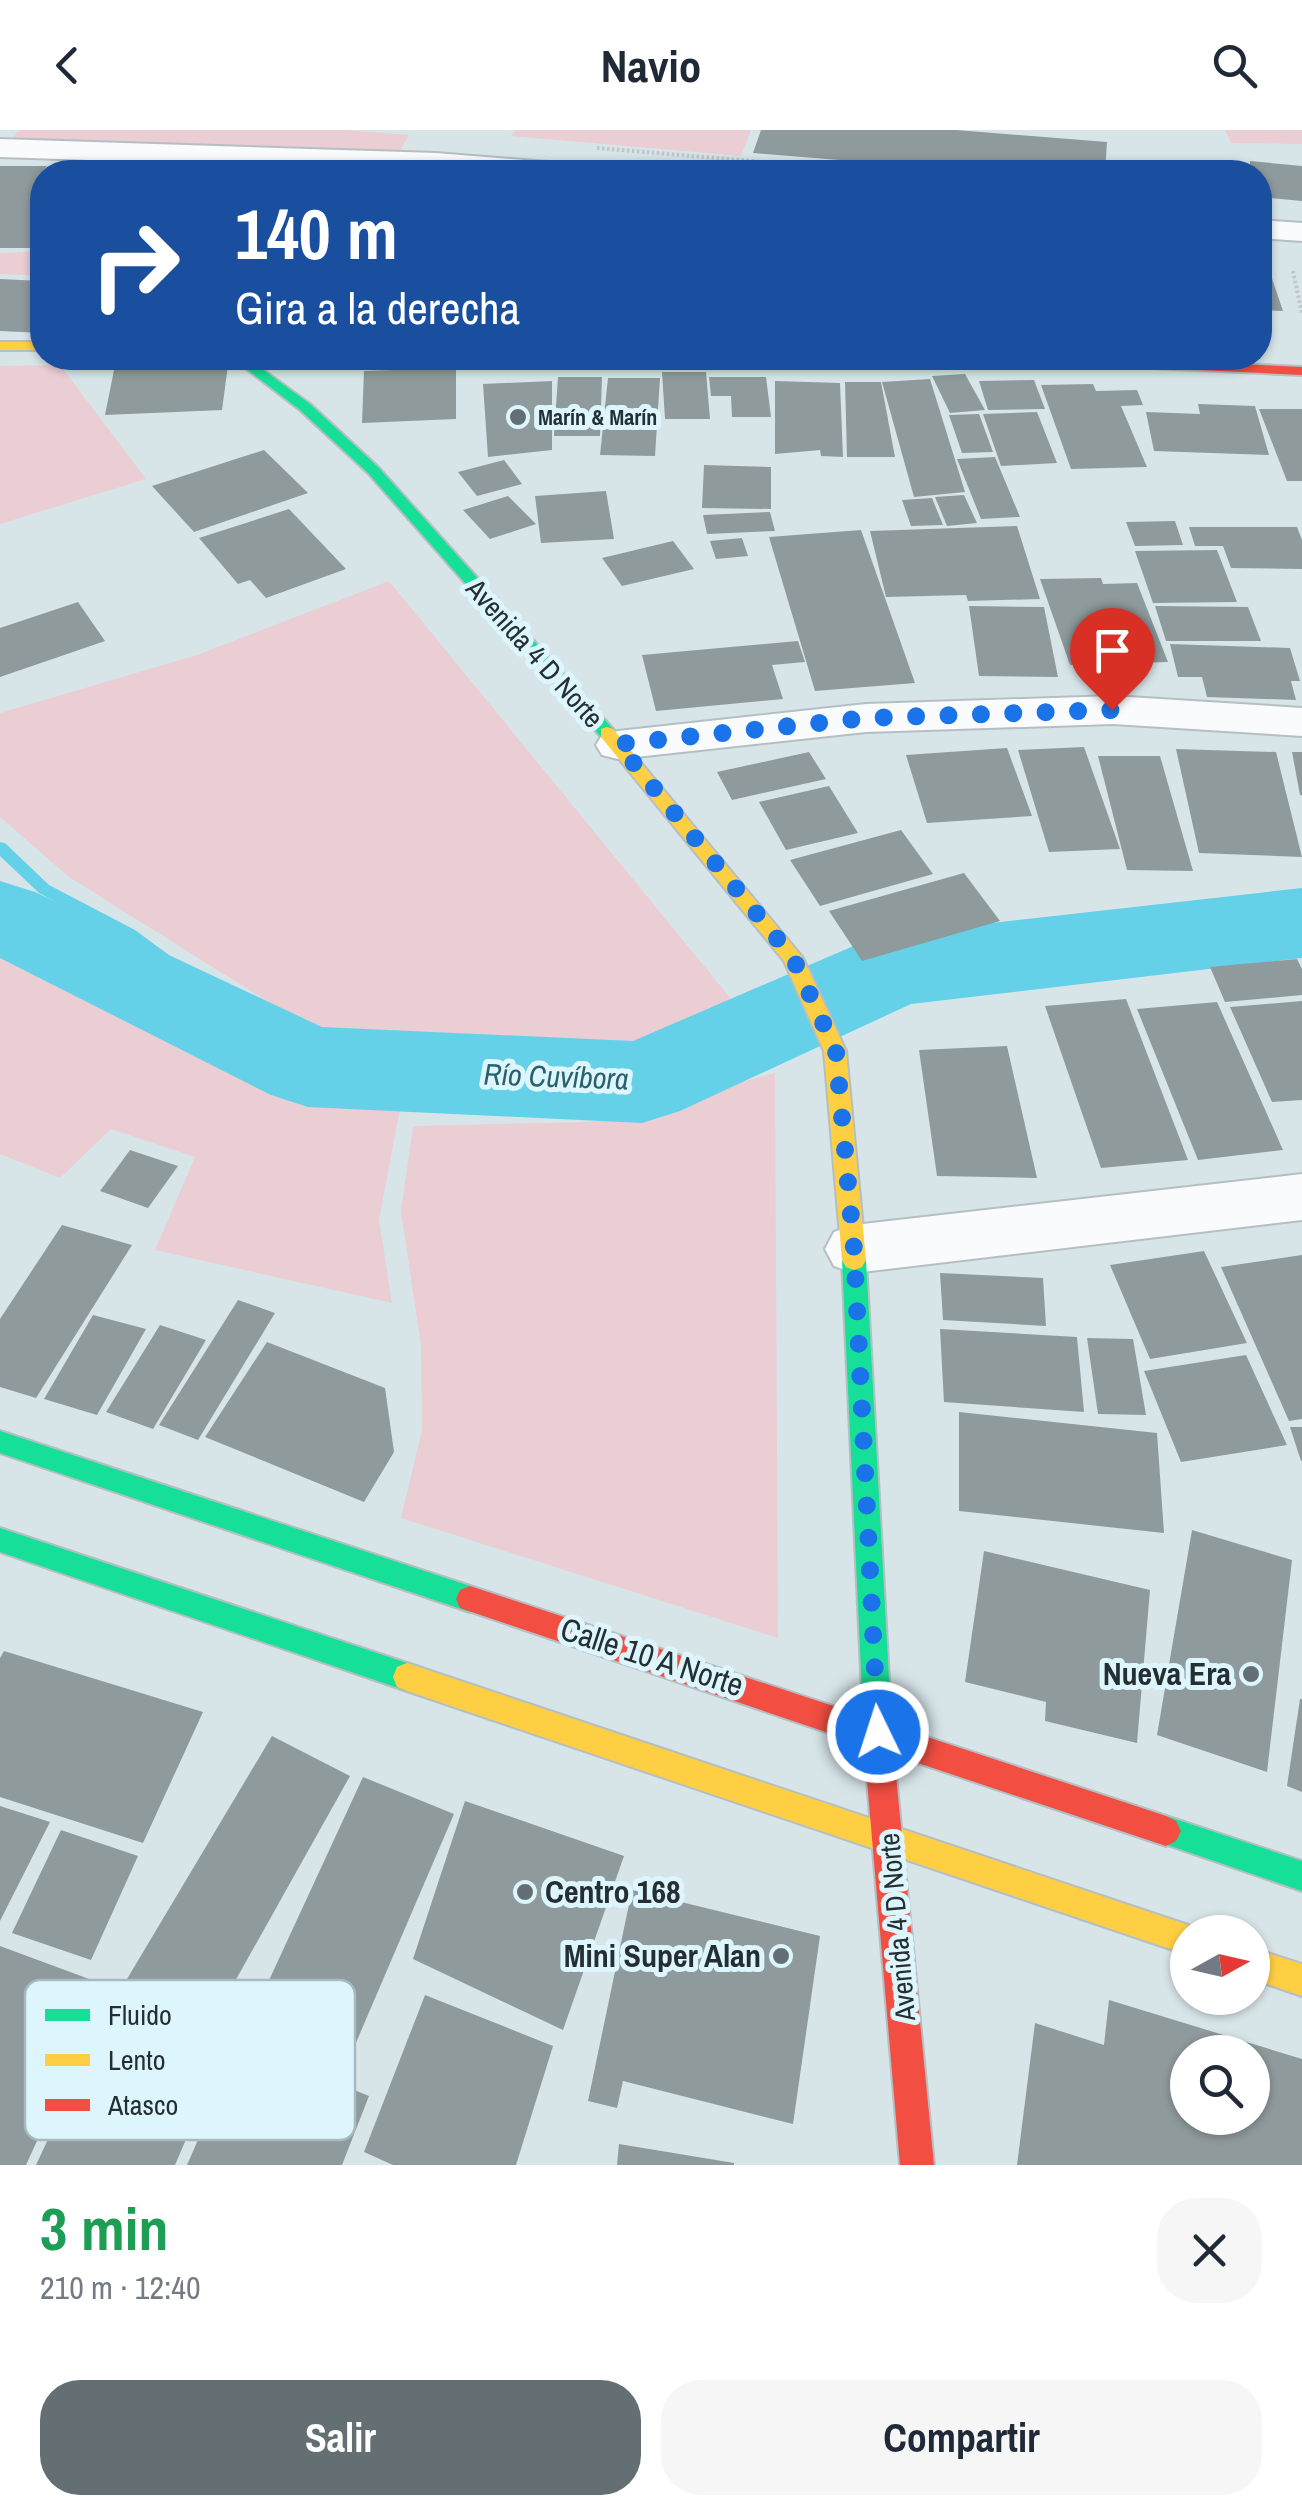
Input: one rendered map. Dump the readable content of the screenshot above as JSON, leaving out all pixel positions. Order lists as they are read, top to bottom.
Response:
{
  "streets": {
    "street": ["Avenida 4 D Norte", "Calle 10 A Norte"]
  },
  "crossings": [
    ["Avenida 4 D Norte", "Calle 10 A Norte"]
  ],
  "water": ["Río Cuvíbora"],
  "places": [
    "Marín & Marín",
    "Nueva Era",
    "Centro 168",
    "Mini Super Alan"
  ],
  "legend": ["Fluido", "Lento", "Atasco"],
  "north": "right",
  "page": {
    "header": "Navio",
    "turn": ["140 m", "Gira a la derecha"],
    "heading": ["3 min", "210 m · 12:40"],
    "buttons": ["Salir", "Compartir"]
  }
}
